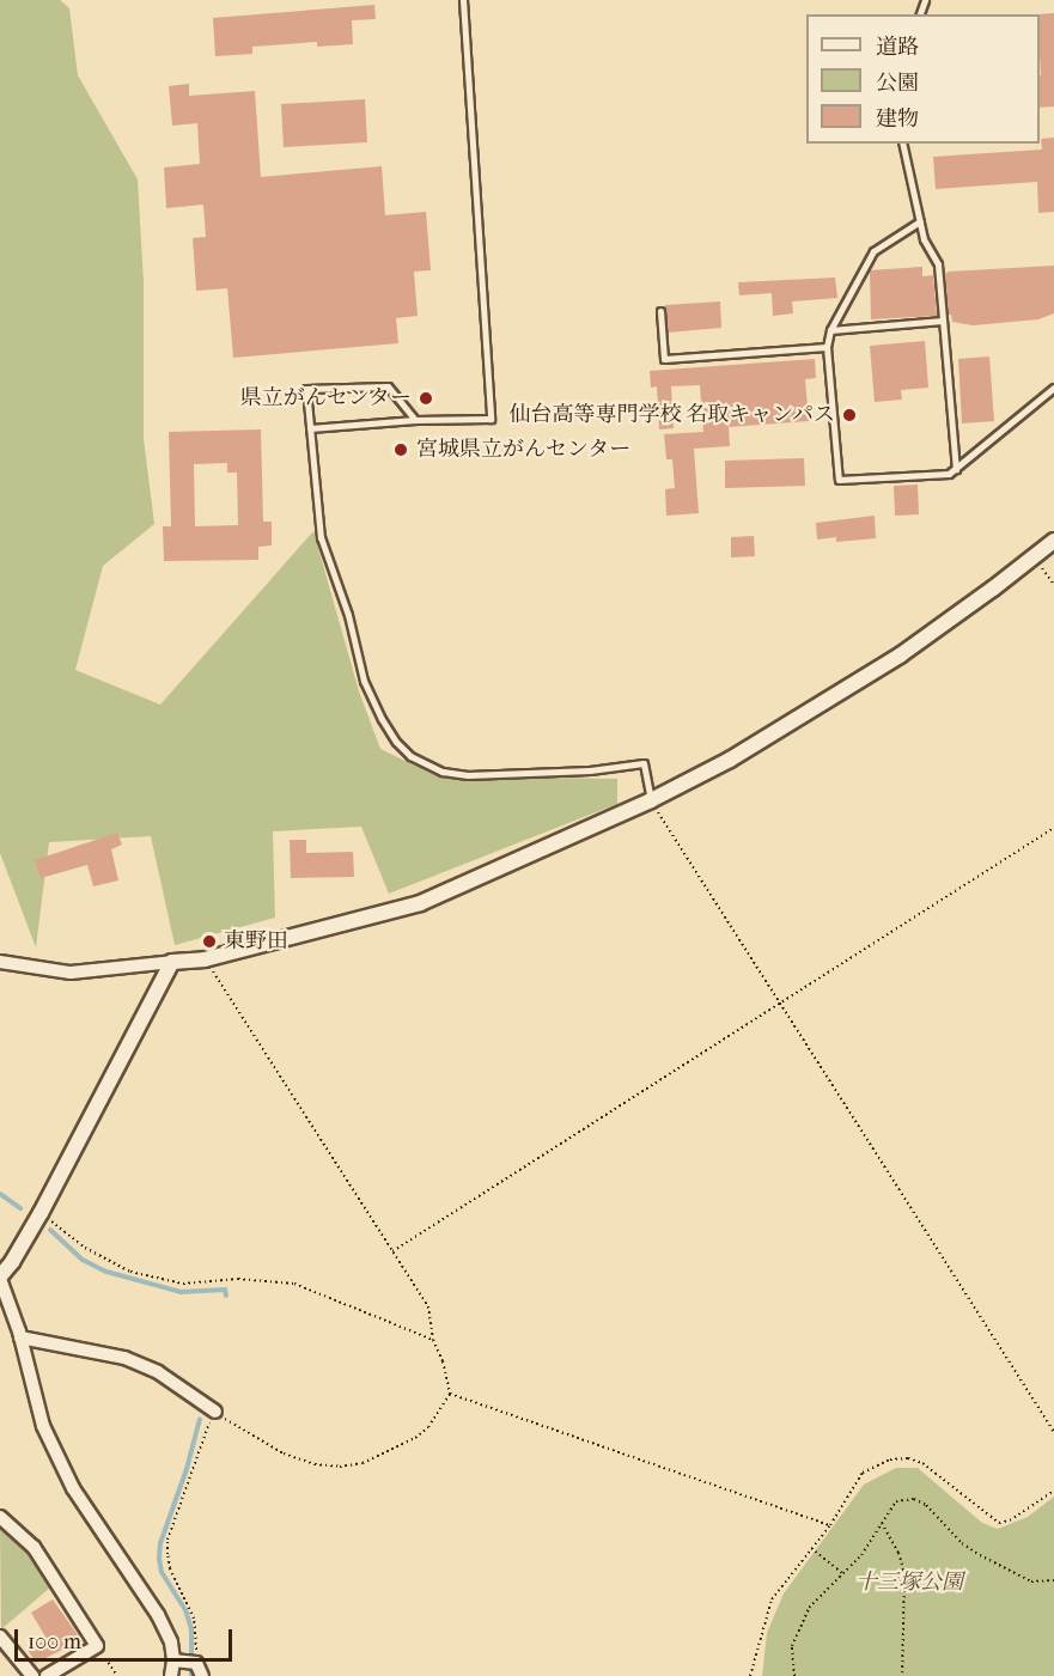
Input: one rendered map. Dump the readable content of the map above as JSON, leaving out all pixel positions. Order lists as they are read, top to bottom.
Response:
{
  "parks": ["十三塚公園"],
  "places": [
    "県立がんセンター",
    "仙台高等専門学校 名取キャンパス",
    "宮城県立がんセンター",
    "東野田"
  ],
  "legend": ["道路", "公園", "建物"],
  "scale_bar": "100 m"
}
